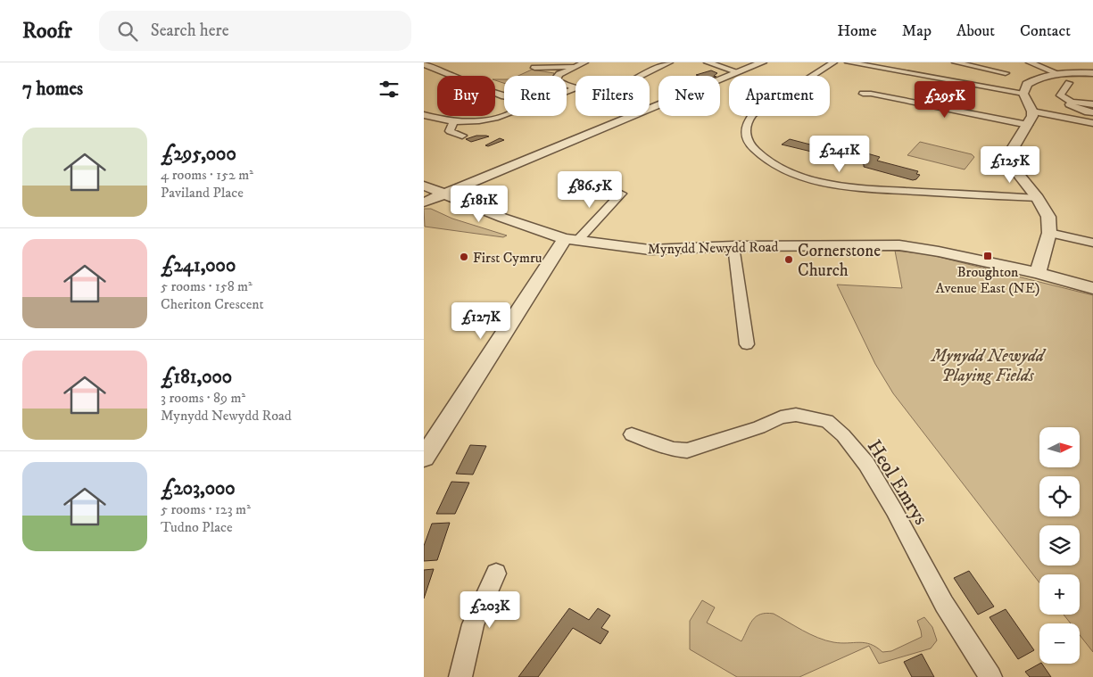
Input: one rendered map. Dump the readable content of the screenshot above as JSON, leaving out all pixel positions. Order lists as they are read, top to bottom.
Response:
{
  "streets": {
    "street": ["Mynydd Newydd Road", "Heol Emrys"]
  },
  "parks": ["Mynydd Newydd Playing Fields"],
  "places": {
    "transit": ["Broughton Avenue East (NE)"],
    "other": ["First Cymru", "Cornerstone Church"]
  },
  "north": "right",
  "page": {
    "header": "Roofr",
    "search": "Search here",
    "nav": [
      "Home",
      "Map",
      "About",
      "Contact"
    ],
    "heading": "7 homes",
    "chip": [
      "Buy",
      "Rent",
      "Filters",
      "New",
      "Apartment"
    ],
    "price": [
      "£295K",
      "£241K",
      "£125K",
      "£86.5K",
      "£181K",
      "£127K",
      "£203K"
    ],
    "list": [
      {
        "name": "£295,000",
        "note": "4 rooms · 152 m² · Paviland Place"
      },
      {
        "name": "£241,000",
        "note": "5 rooms · 158 m² · Cheriton Crescent"
      },
      {
        "name": "£181,000",
        "note": "3 rooms · 89 m² · Mynydd Newydd Road"
      },
      {
        "name": "£203,000",
        "note": "5 rooms · 123 m² · Tudno Place"
      }
    ],
    "map_buttons": ["+", "−"]
  }
}
